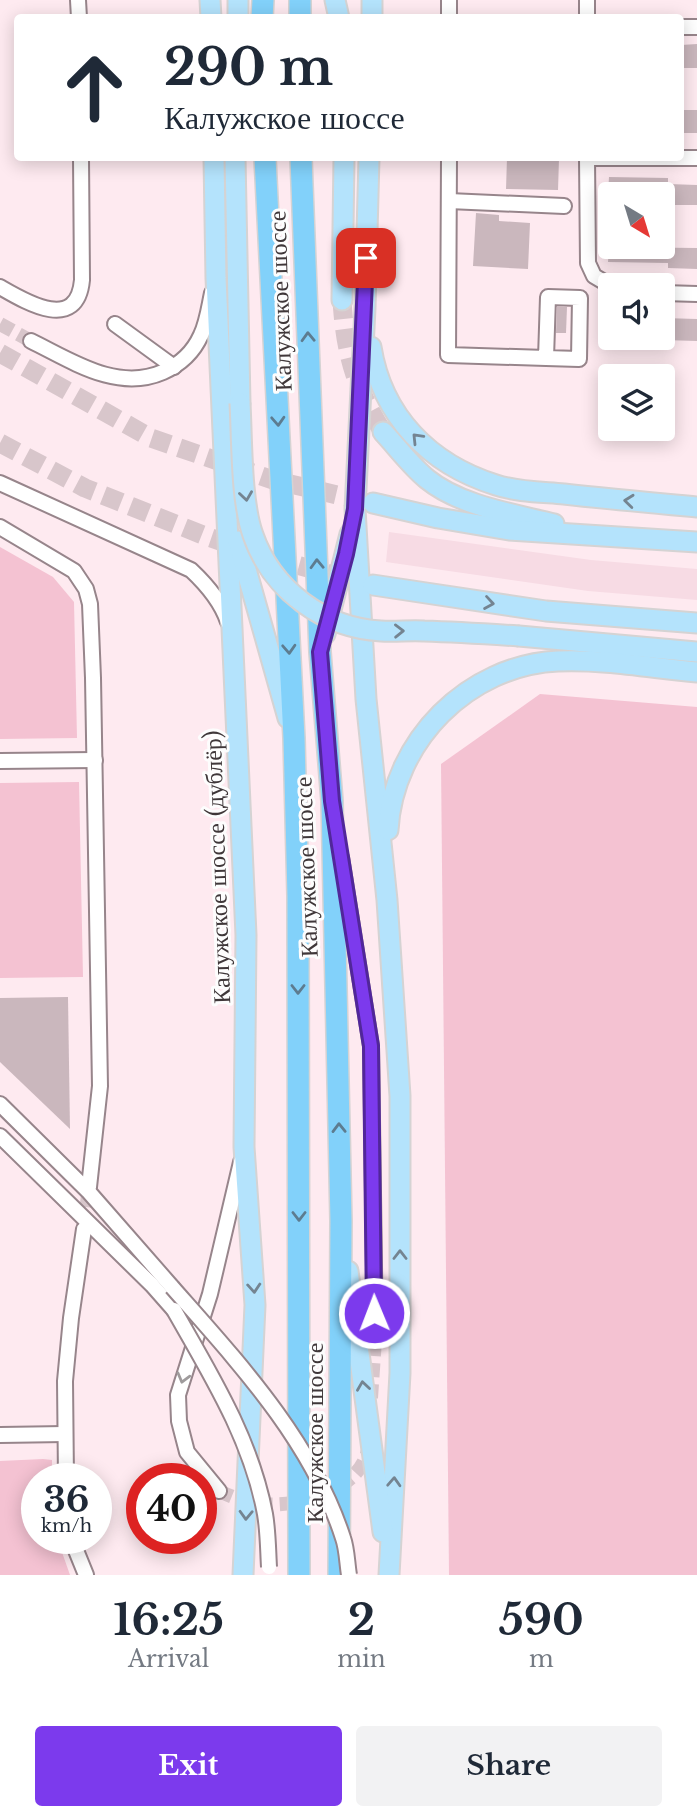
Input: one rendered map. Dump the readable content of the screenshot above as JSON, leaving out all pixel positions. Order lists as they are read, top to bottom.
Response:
{
  "streets": {
    "highway": ["Калужское шоссе"],
    "main road": ["Калужское шоссе (дублёр)"]
  },
  "north": "bottom right",
  "page": {
    "turn": ["290 m", "Калужское шоссе"],
    "speed": "36 km/h",
    "limit": "40",
    "eta": [
      "16:25",
      "Arrival",
      "2",
      "min",
      "590",
      "m"
    ],
    "buttons": ["Exit", "Share"]
  }
}
